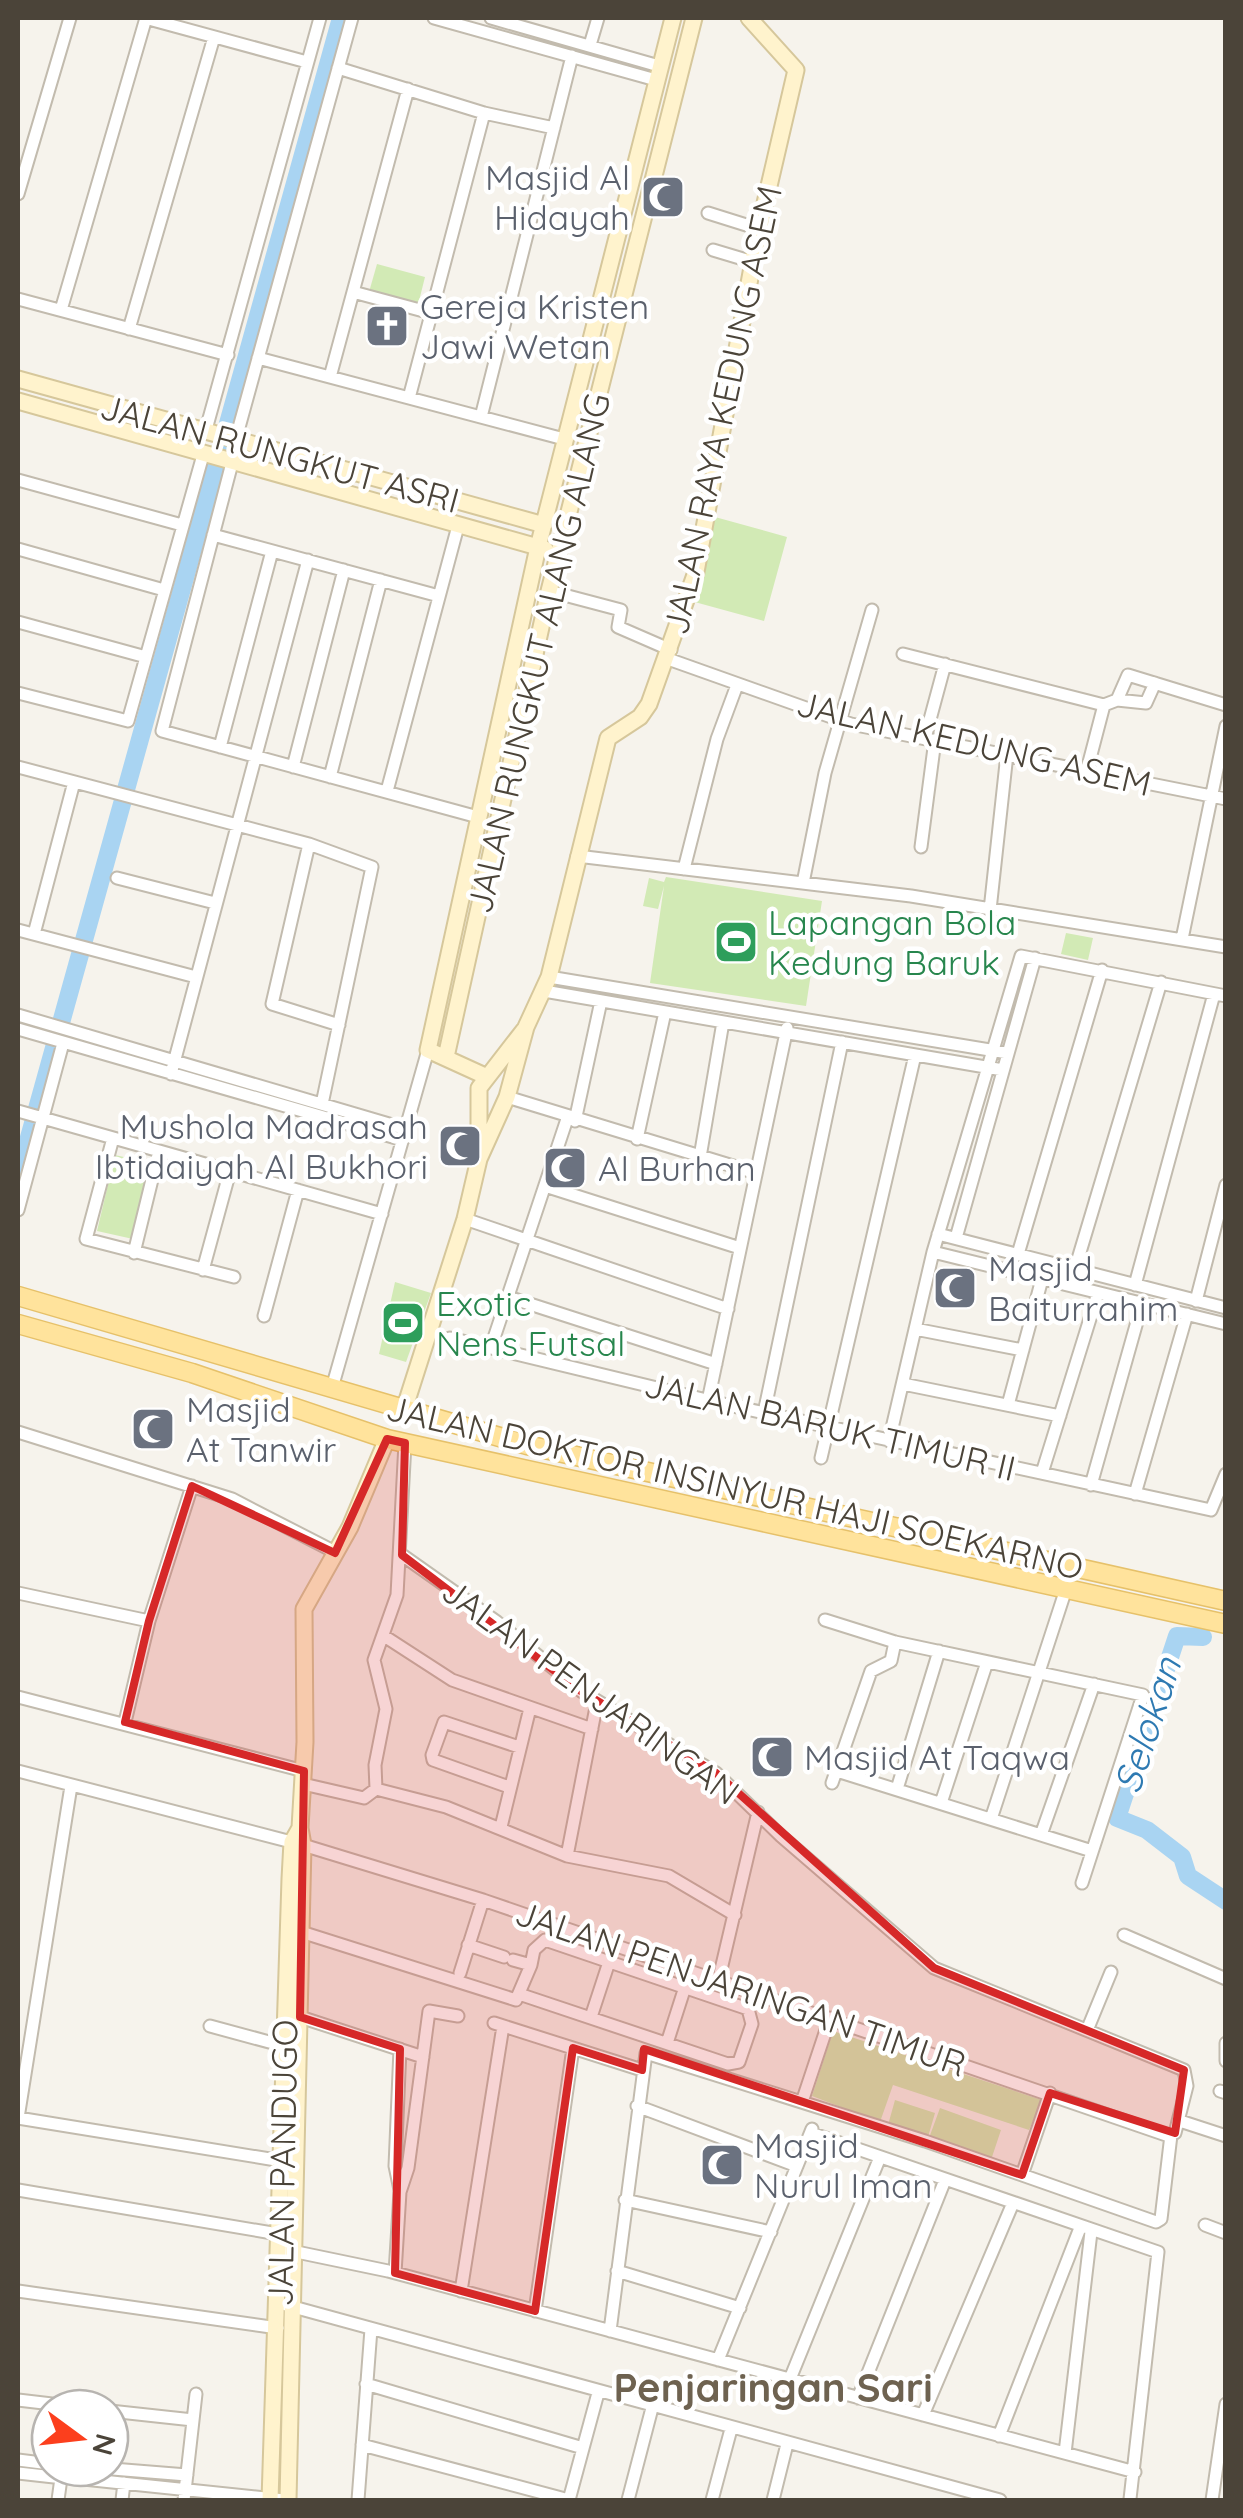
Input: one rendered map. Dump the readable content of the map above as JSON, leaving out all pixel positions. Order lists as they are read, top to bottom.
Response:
{
  "streets": {
    "main road": ["JALAN DOKTOR INSINYUR HAJI SOEKARNO"],
    "street": [
      "JALAN RAYA KEDUNG ASEM",
      "JALAN RUNGKUT ASRI",
      "JALAN RUNGKUT ALANG ALANG",
      "JALAN KEDUNG ASEM",
      "JALAN BARUK TIMUR II",
      "JALAN PENJARINGAN",
      "JALAN PENJARINGAN TIMUR",
      "JALAN PANDUGO"
    ]
  },
  "crossings": [
    ["JALAN RAYA KEDUNG ASEM", "JALAN KEDUNG ASEM"],
    ["JALAN RAYA KEDUNG ASEM", "JALAN BARUK TIMUR II"],
    ["JALAN RAYA KEDUNG ASEM", "JALAN DOKTOR INSINYUR HAJI SOEKARNO"],
    ["JALAN RUNGKUT ASRI", "JALAN RUNGKUT ALANG ALANG"],
    ["JALAN RUNGKUT ALANG ALANG", "JALAN KEDUNG ASEM"],
    ["JALAN DOKTOR INSINYUR HAJI SOEKARNO", "JALAN PANDUGO"],
    ["JALAN PENJARINGAN TIMUR", "JALAN PANDUGO"]
  ],
  "districts": ["Penjaringan Sari"],
  "water": ["Selokan"],
  "places": {
    "mosque": [
      "Masjid Al Hidayah",
      "Mushola Madrasah Ibtidaiyah Al Bukhori",
      "Al Burhan",
      "Masjid Baiturrahim",
      "Masjid At Tanwir",
      "Masjid At Taqwa",
      "Masjid Nurul Iman"
    ],
    "church": ["Gereja Kristen Jawi Wetan"],
    "sports": ["Lapangan Bola Kedung Baruk", "Exotic Nens Futsal"]
  },
  "north": "right"
}
